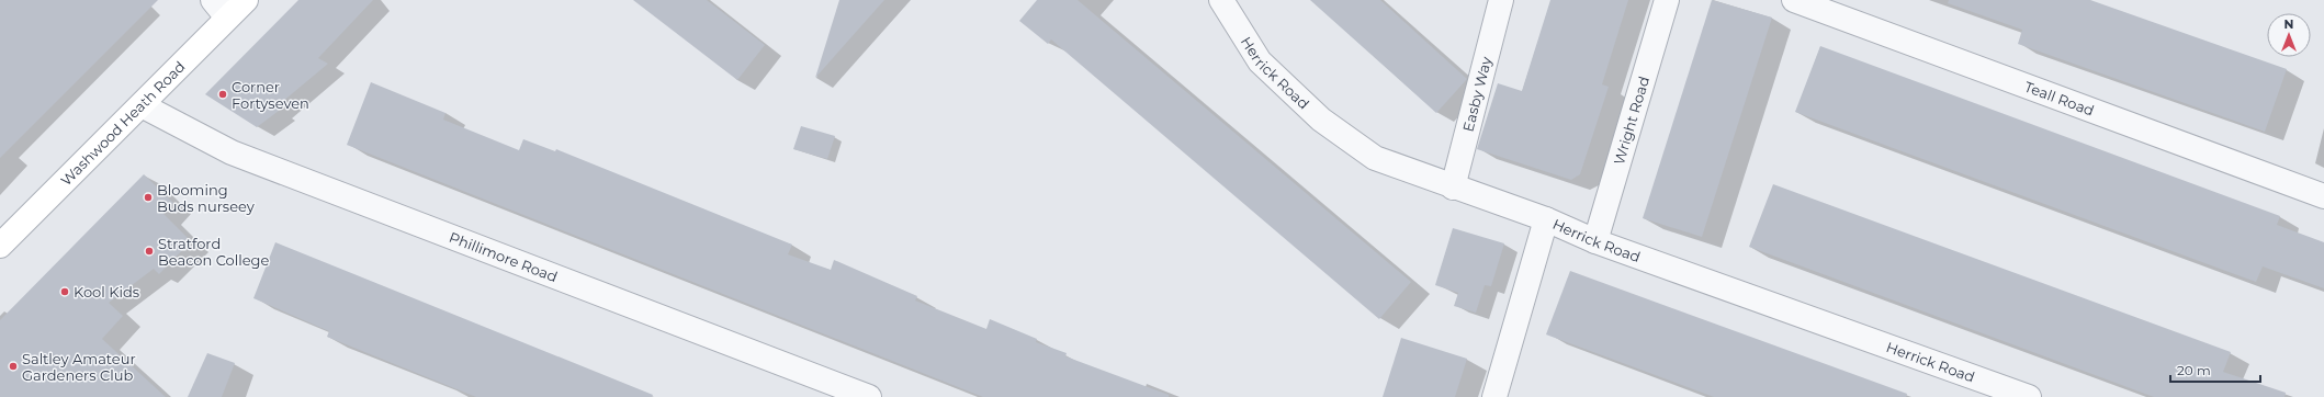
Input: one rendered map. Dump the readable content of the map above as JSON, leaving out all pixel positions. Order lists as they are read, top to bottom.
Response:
{
  "streets": {
    "main road": ["Washwood Heath Road"],
    "street": [
      "Herrick Road",
      "Easby Way",
      "Teall Road",
      "Wright Road",
      "Phillimore Road"
    ]
  },
  "crossings": [
    ["Herrick Road", "Easby Way"],
    ["Herrick Road", "Wright Road"],
    ["Washwood Heath Road", "Phillimore Road"]
  ],
  "places": [
    "Corner Fortyseven",
    "Blooming Buds nurseey",
    "Stratford Beacon College",
    "Kool Kids",
    "Saltley Amateur Gardeners Club"
  ],
  "scale_bar": "20 m",
  "north": "top"
}
